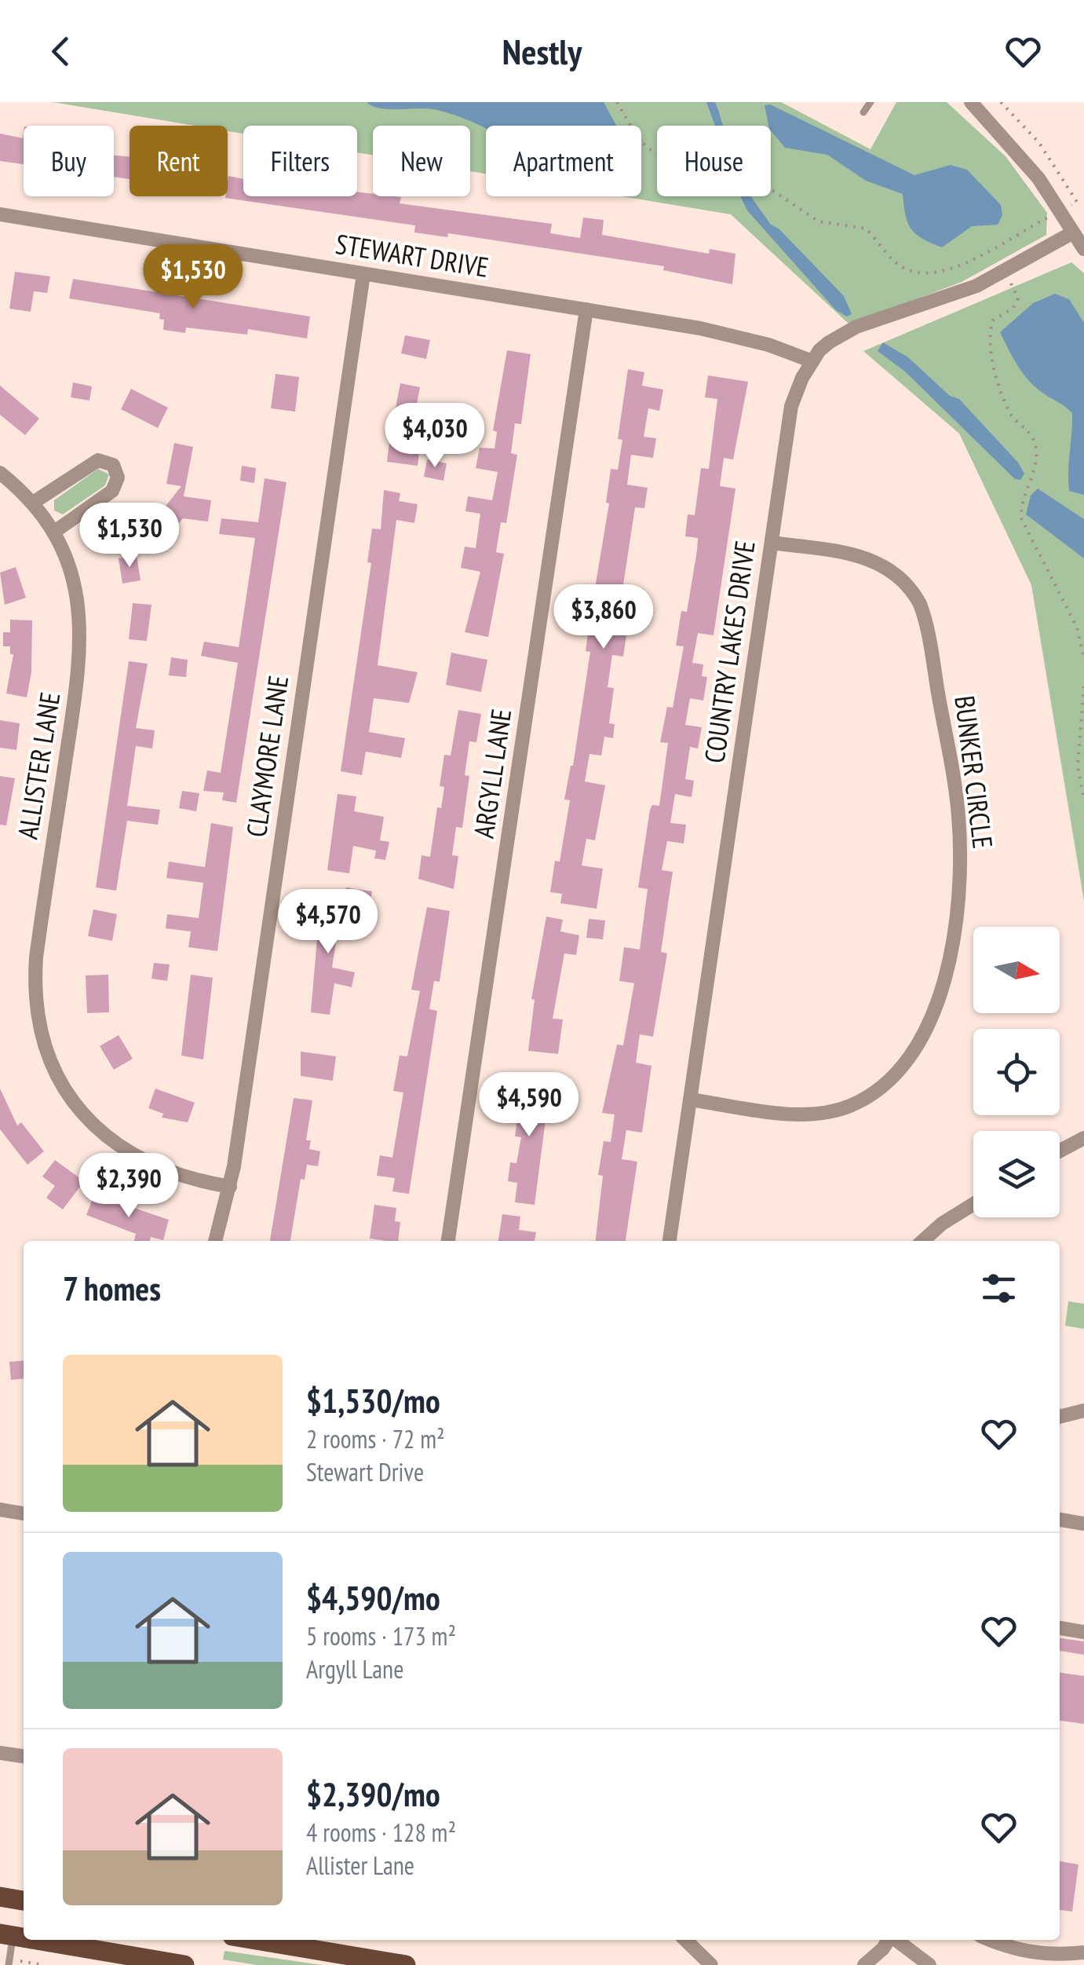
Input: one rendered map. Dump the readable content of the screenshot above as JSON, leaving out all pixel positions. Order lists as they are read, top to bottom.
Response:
{
  "streets": {
    "street": [
      "STEWART DRIVE",
      "COUNTRY LAKES DRIVE",
      "CLAYMORE LANE",
      "ALLISTER LANE",
      "BUNKER CIRCLE",
      "ARGYLL LANE"
    ]
  },
  "crossings": [
    ["STEWART DRIVE", "COUNTRY LAKES DRIVE"],
    ["STEWART DRIVE", "CLAYMORE LANE"],
    ["STEWART DRIVE", "ARGYLL LANE"],
    ["COUNTRY LAKES DRIVE", "BUNKER CIRCLE"],
    ["CLAYMORE LANE", "ALLISTER LANE"]
  ],
  "north": "right",
  "page": {
    "header": "Nestly",
    "chip": [
      "Buy",
      "Rent",
      "Filters",
      "New",
      "Apartment",
      "House"
    ],
    "price": [
      "$1,530",
      "$4,030",
      "$1,530",
      "$3,860",
      "$4,570",
      "$4,590",
      "$2,390"
    ],
    "heading": "7 homes",
    "list": [
      {
        "name": "$1,530/mo",
        "note": "2 rooms · 72 m² · Stewart Drive"
      },
      {
        "name": "$4,590/mo",
        "note": "5 rooms · 173 m² · Argyll Lane"
      },
      {
        "name": "$2,390/mo",
        "note": "4 rooms · 128 m² · Allister Lane"
      }
    ]
  }
}
